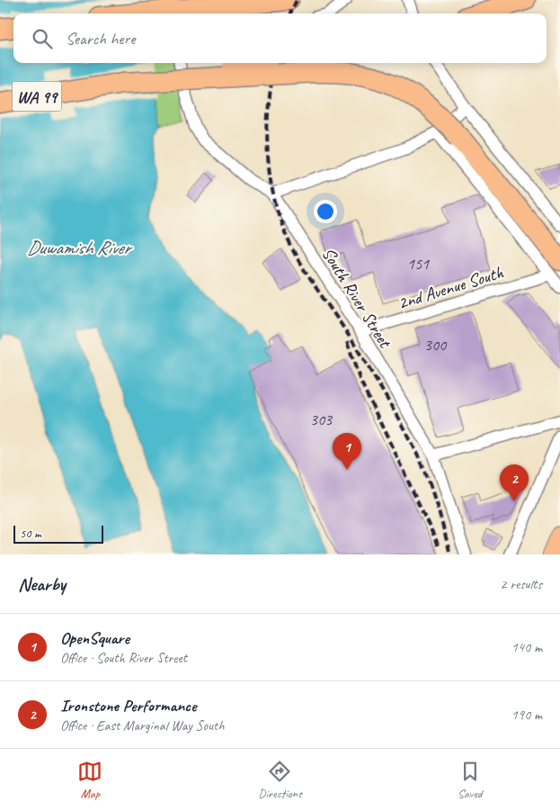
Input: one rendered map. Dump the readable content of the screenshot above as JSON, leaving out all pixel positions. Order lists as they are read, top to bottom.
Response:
{
  "streets": {
    "highway": ["WA 99"],
    "street": ["2nd Avenue South", "South River Street"]
  },
  "crossings": [
    ["2nd Avenue South", "South River Street"]
  ],
  "water": ["Duwamish River"],
  "house_numbers": ["151", "300", "303"],
  "scale_bar": "50 m",
  "page": {
    "search": "Search here",
    "pins": ["1", "2"],
    "scale": "50 m",
    "heading": ["Nearby", "2 results"],
    "list": [
      {
        "mark": "1",
        "name": "OpenSquare",
        "note": "Office · South River Street",
        "value": "140 m"
      },
      {
        "mark": "2",
        "name": "Ironstone Performance",
        "note": "Office · East Marginal Way South",
        "value": "190 m"
      }
    ],
    "nav": ["Map", "Directions", "Saved"]
  }
}
